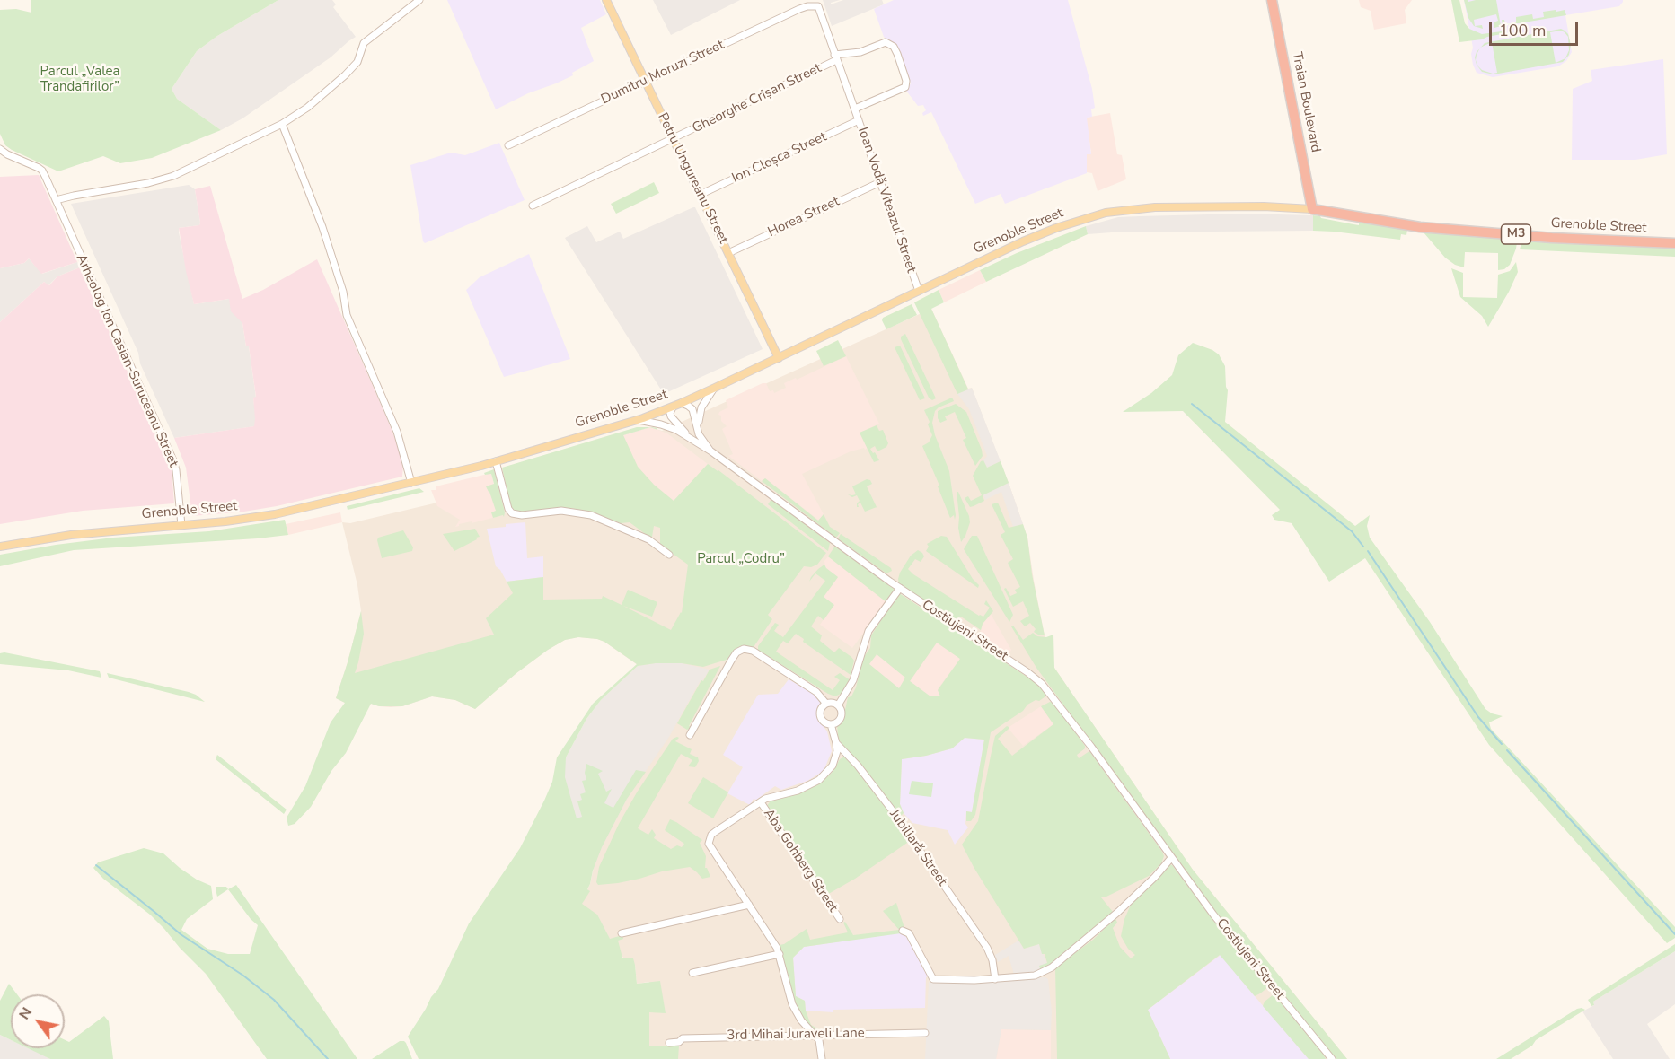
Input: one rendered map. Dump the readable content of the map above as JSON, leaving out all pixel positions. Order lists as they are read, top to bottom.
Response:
{
  "streets": {
    "highway": ["Traian Boulevard", "Grenoble Street", "M3"],
    "main road": ["Petru Ungureanu Street"],
    "street": [
      "Dumitru Moruzi Street",
      "Gheorghe Crișan Street",
      "Ion Cloșca Street",
      "Ioan Vodă Viteazul Street",
      "Horea Street",
      "Arheolog Ion Casian-Suruceanu Street",
      "Costiujeni Street",
      "Jubiliară Street",
      "Aba Gohberg Street",
      "3rd Mihai Juraveli Lane"
    ]
  },
  "crossings": [
    ["Dumitru Moruzi Street", "Petru Ungureanu Street"],
    ["Dumitru Moruzi Street", "Ioan Vodă Viteazul Street"],
    ["Gheorghe Crișan Street", "Petru Ungureanu Street"],
    ["Gheorghe Crișan Street", "Ioan Vodă Viteazul Street"],
    ["Traian Boulevard", "Grenoble Street"],
    ["Ion Cloșca Street", "Petru Ungureanu Street"],
    ["Ion Cloșca Street", "Ioan Vodă Viteazul Street"],
    ["Petru Ungureanu Street", "Horea Street"],
    ["Petru Ungureanu Street", "Grenoble Street"],
    ["Ioan Vodă Viteazul Street", "Horea Street"],
    ["Ioan Vodă Viteazul Street", "Grenoble Street"],
    ["Grenoble Street", "Arheolog Ion Casian-Suruceanu Street"],
    ["Grenoble Street", "Costiujeni Street"]
  ],
  "parks": ["Parcul „Valea Trandafirilor”", "Parcul „Codru”"],
  "scale_bar": "100 m",
  "north": "top left"
}
